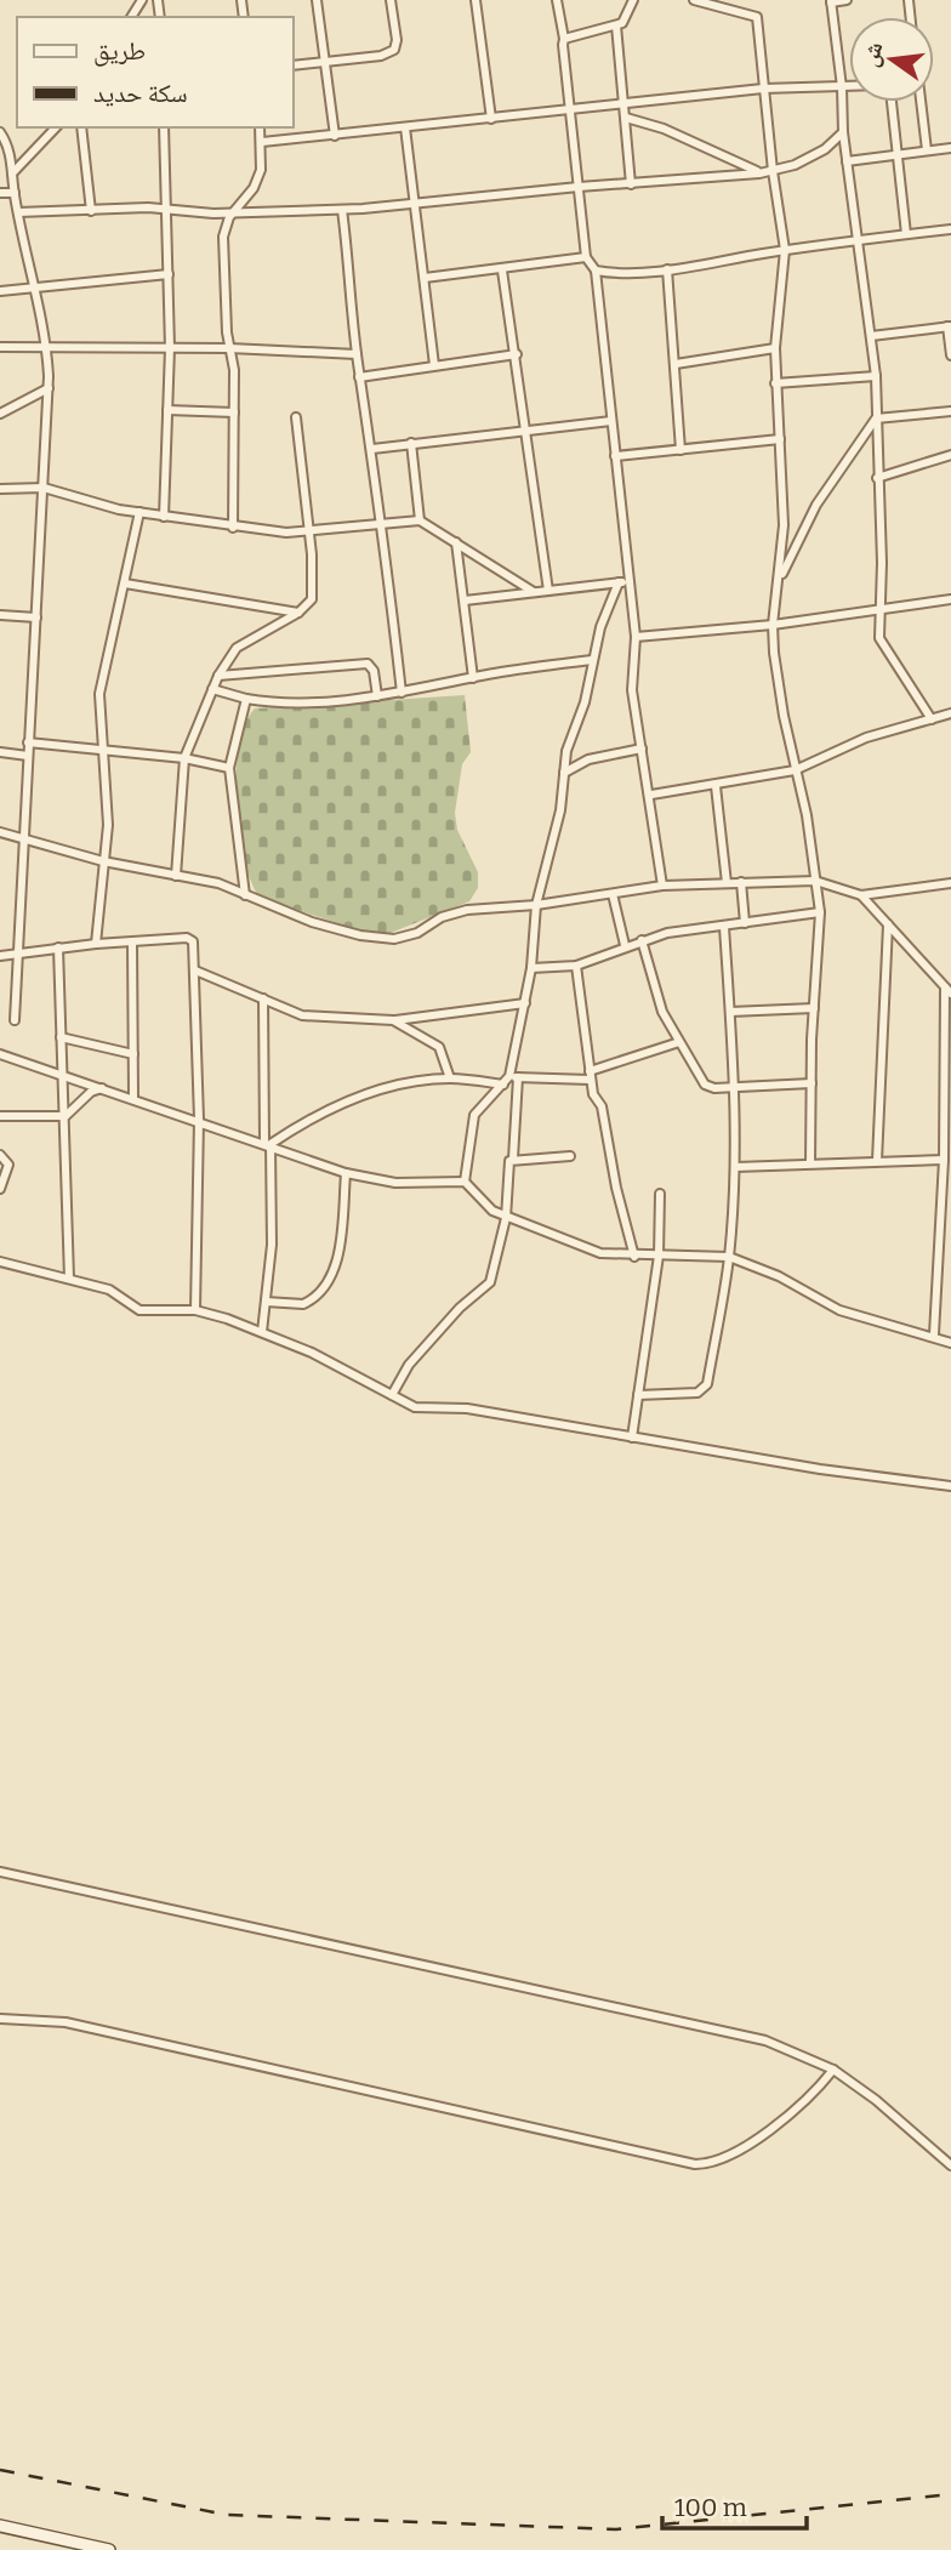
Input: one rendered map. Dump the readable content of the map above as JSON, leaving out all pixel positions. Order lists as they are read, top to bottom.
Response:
{
  "legend": ["طريق", "سكة حديد"],
  "scale_bar": "100 m",
  "north": "left"
}
